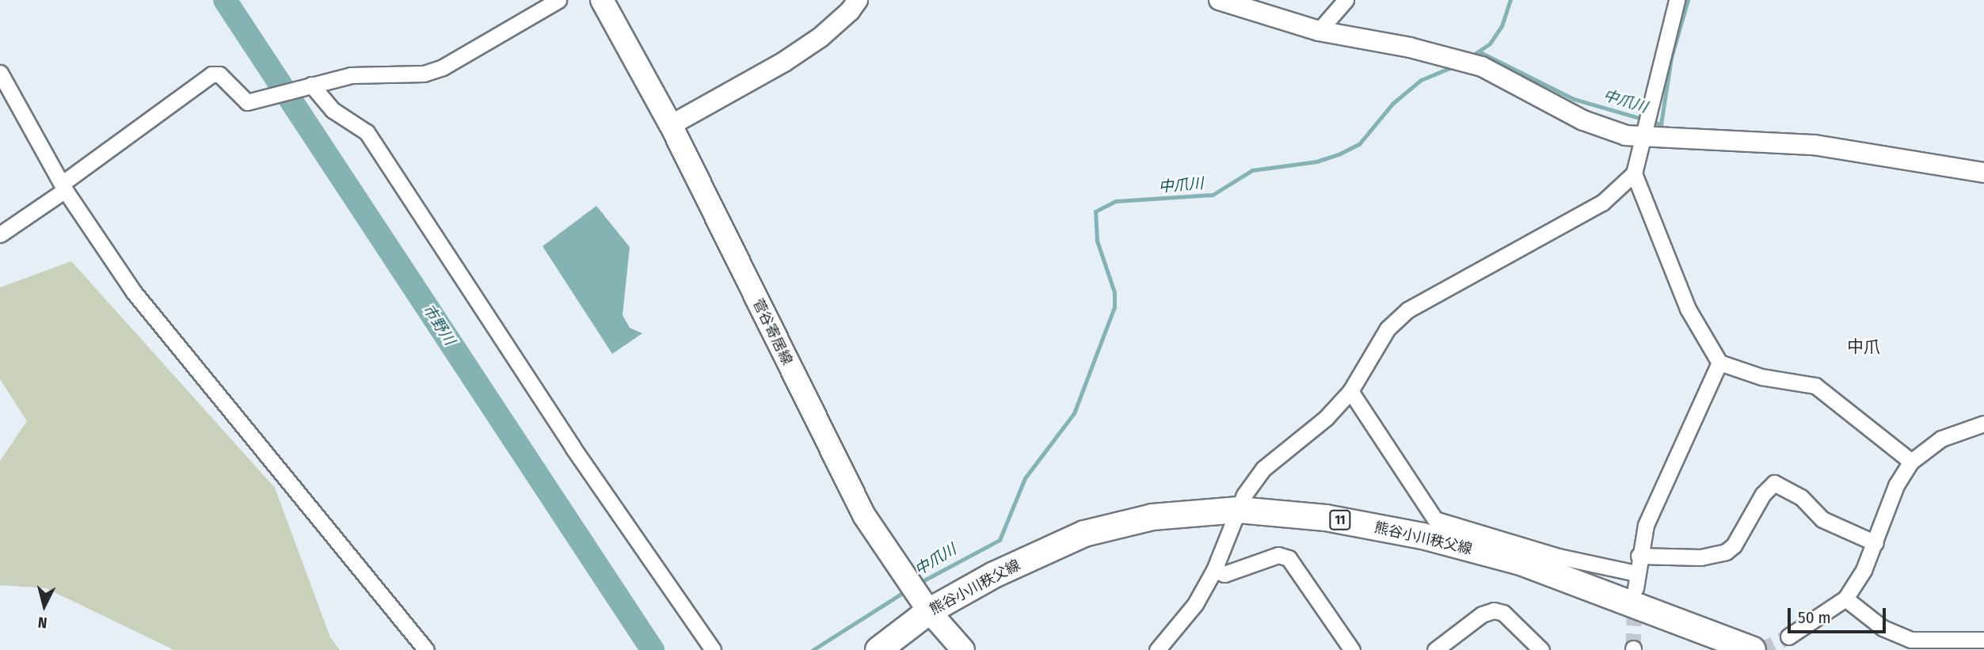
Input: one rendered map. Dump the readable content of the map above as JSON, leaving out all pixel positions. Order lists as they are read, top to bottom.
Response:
{
  "streets": {
    "main road": ["菅谷寄居線", "11", "熊谷小川秩父線"]
  },
  "crossings": [
    ["菅谷寄居線", "熊谷小川秩父線"]
  ],
  "districts": ["中爪"],
  "water": ["中爪川", "市野川"],
  "scale_bar": "50 m",
  "north": "bottom"
}
